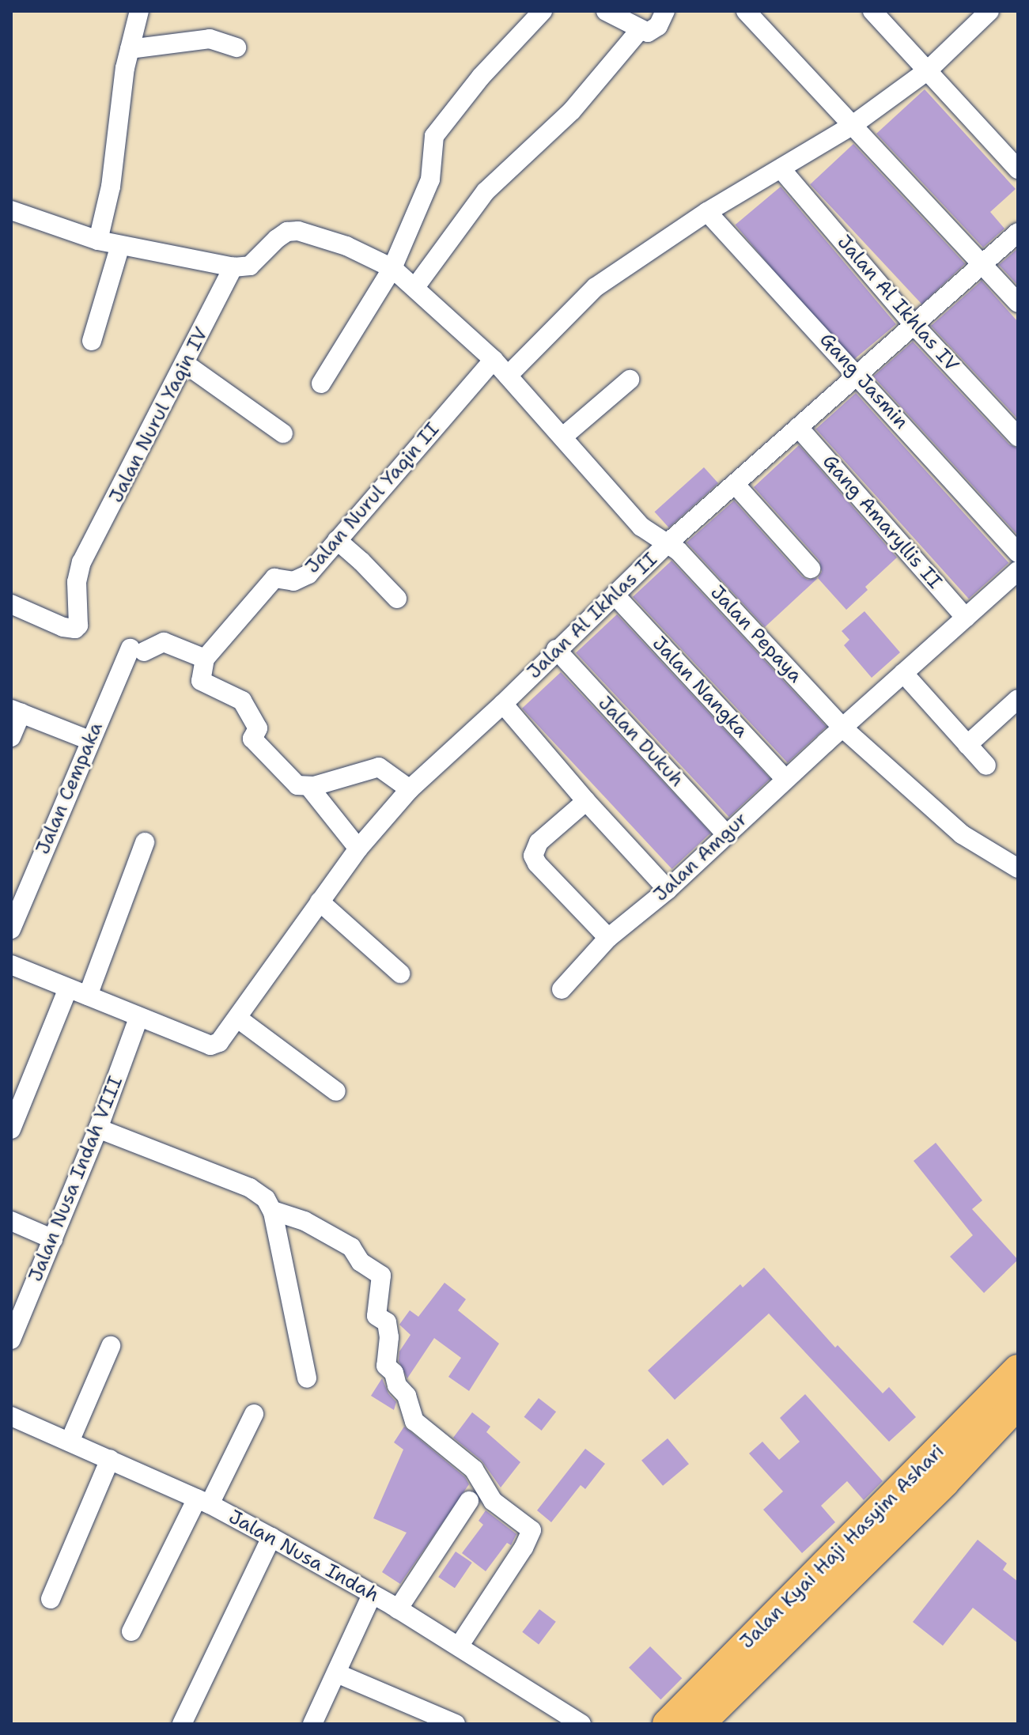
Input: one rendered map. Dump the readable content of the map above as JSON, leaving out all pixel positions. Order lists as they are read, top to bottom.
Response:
{
  "streets": {
    "main road": ["Jalan Kyai Haji Hasyim Ashari"],
    "street": [
      "Jalan Al Ikhlas IV",
      "Gang Jasmin",
      "Jalan Nurul Yaqin IV",
      "Jalan Nurul Yaqin II",
      "Gang Amaryllis II",
      "Jalan Al Ikhlas II",
      "Jalan Pepaya",
      "Jalan Nangka",
      "Jalan Dukuh",
      "Jalan Cempaka",
      "Jalan Amgur",
      "Jalan Nusa Indah VIII",
      "Jalan Nusa Indah"
    ]
  },
  "crossings": [
    ["Jalan Al Ikhlas IV", "Jalan Al Ikhlas II"],
    ["Gang Jasmin", "Jalan Al Ikhlas II"],
    ["Jalan Nurul Yaqin IV", "Jalan Pepaya"],
    ["Jalan Nurul Yaqin II", "Jalan Pepaya"],
    ["Jalan Nurul Yaqin II", "Jalan Cempaka"],
    ["Gang Amaryllis II", "Jalan Al Ikhlas II"],
    ["Gang Amaryllis II", "Jalan Amgur"],
    ["Jalan Al Ikhlas II", "Jalan Pepaya"],
    ["Jalan Al Ikhlas II", "Jalan Nangka"],
    ["Jalan Al Ikhlas II", "Jalan Dukuh"],
    ["Jalan Al Ikhlas II", "Jalan Nusa Indah VIII"],
    ["Jalan Pepaya", "Jalan Amgur"],
    ["Jalan Nangka", "Jalan Amgur"],
    ["Jalan Dukuh", "Jalan Amgur"]
  ]
}
